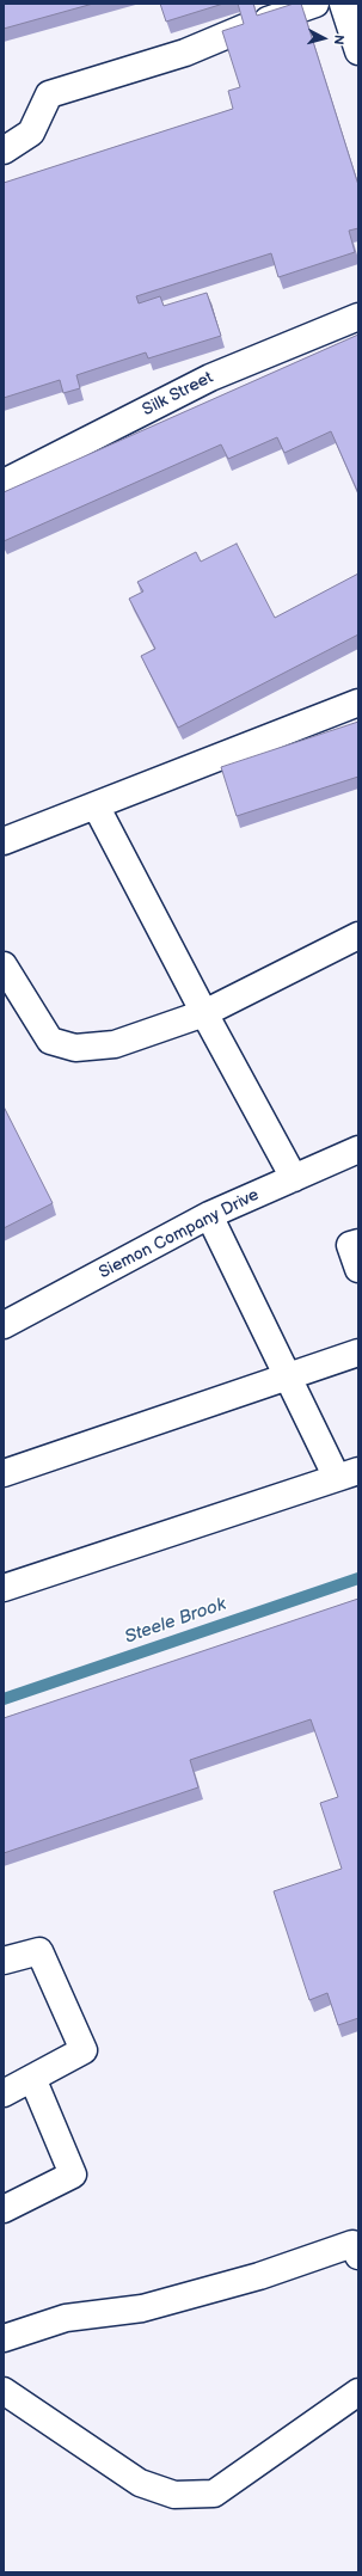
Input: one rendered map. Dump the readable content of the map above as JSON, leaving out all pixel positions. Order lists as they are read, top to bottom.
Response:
{
  "streets": {
    "street": ["Silk Street", "Siemon Company Drive"]
  },
  "water": ["Steele Brook"],
  "north": "right"
}
